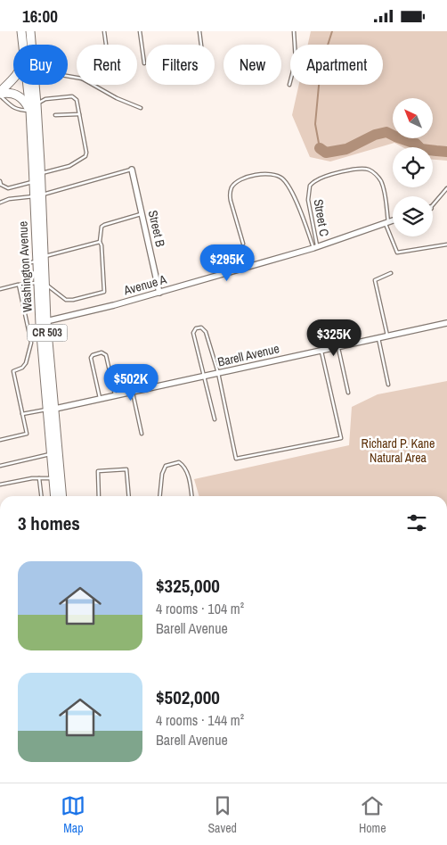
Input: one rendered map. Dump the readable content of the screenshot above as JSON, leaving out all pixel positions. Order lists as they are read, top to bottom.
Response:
{
  "streets": {
    "main road": ["Washington Avenue", "CR 503"],
    "street": ["Street B", "Avenue A", "Barell Avenue"],
    "lane": ["Street C"]
  },
  "crossings": [
    ["Street C", "Avenue A"],
    ["Street B", "Avenue A"],
    ["Washington Avenue", "Avenue A"],
    ["Washington Avenue", "Barell Avenue"]
  ],
  "parks": ["Richard P. Kane Natural Area"],
  "north": "top left",
  "page": {
    "status": "16:00",
    "chip": [
      "Buy",
      "Rent",
      "Filters",
      "New",
      "Apartment"
    ],
    "price": ["$295K", "$325K", "$502K"],
    "heading": "3 homes",
    "list": [
      {
        "name": "$325,000",
        "note": "4 rooms · 104 m² · Barell Avenue"
      },
      {
        "name": "$502,000",
        "note": "4 rooms · 144 m² · Barell Avenue"
      }
    ],
    "tabs": ["Map", "Saved", "Home"]
  }
}
